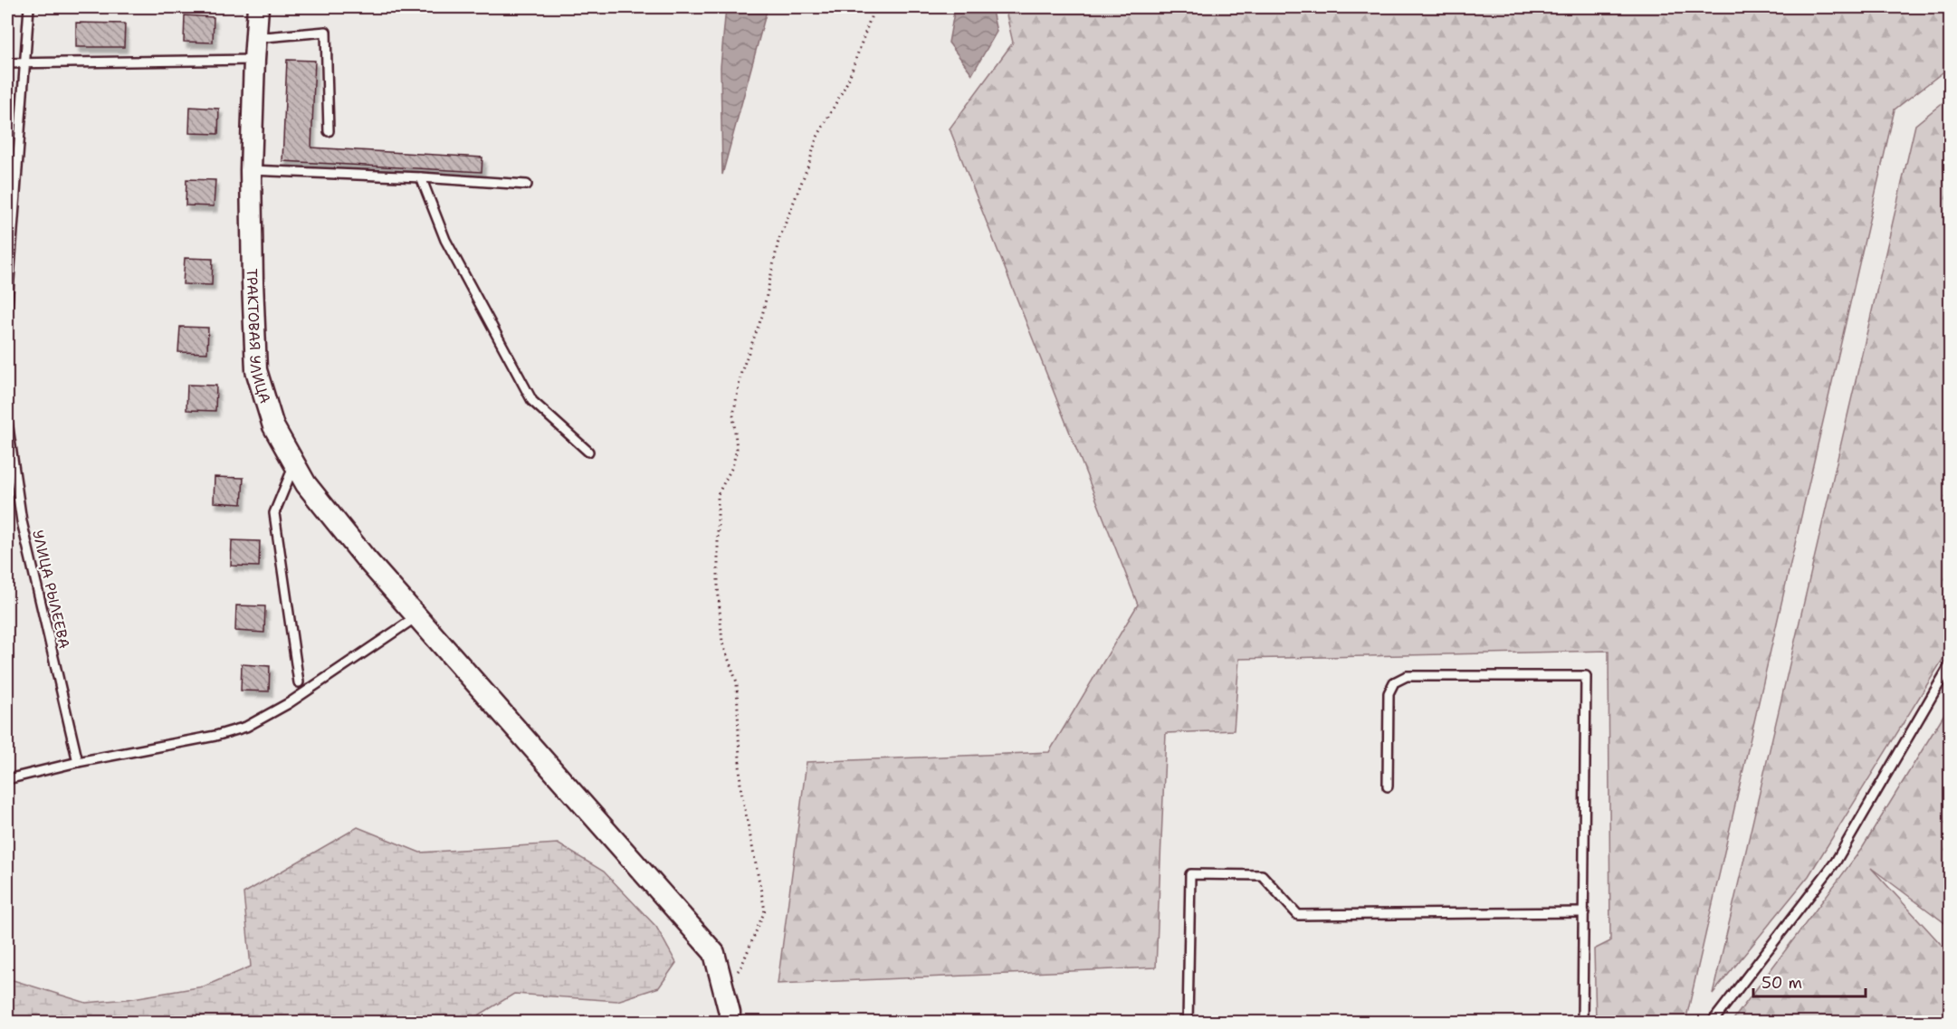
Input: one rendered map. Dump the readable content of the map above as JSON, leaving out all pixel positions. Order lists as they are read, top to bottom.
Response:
{
  "streets": {
    "street": ["ТРАКТОВАЯ УЛИЦА"],
    "lane": ["УЛИЦА РЫЛЕЕВА"]
  },
  "scale_bar": "50 m"
}
